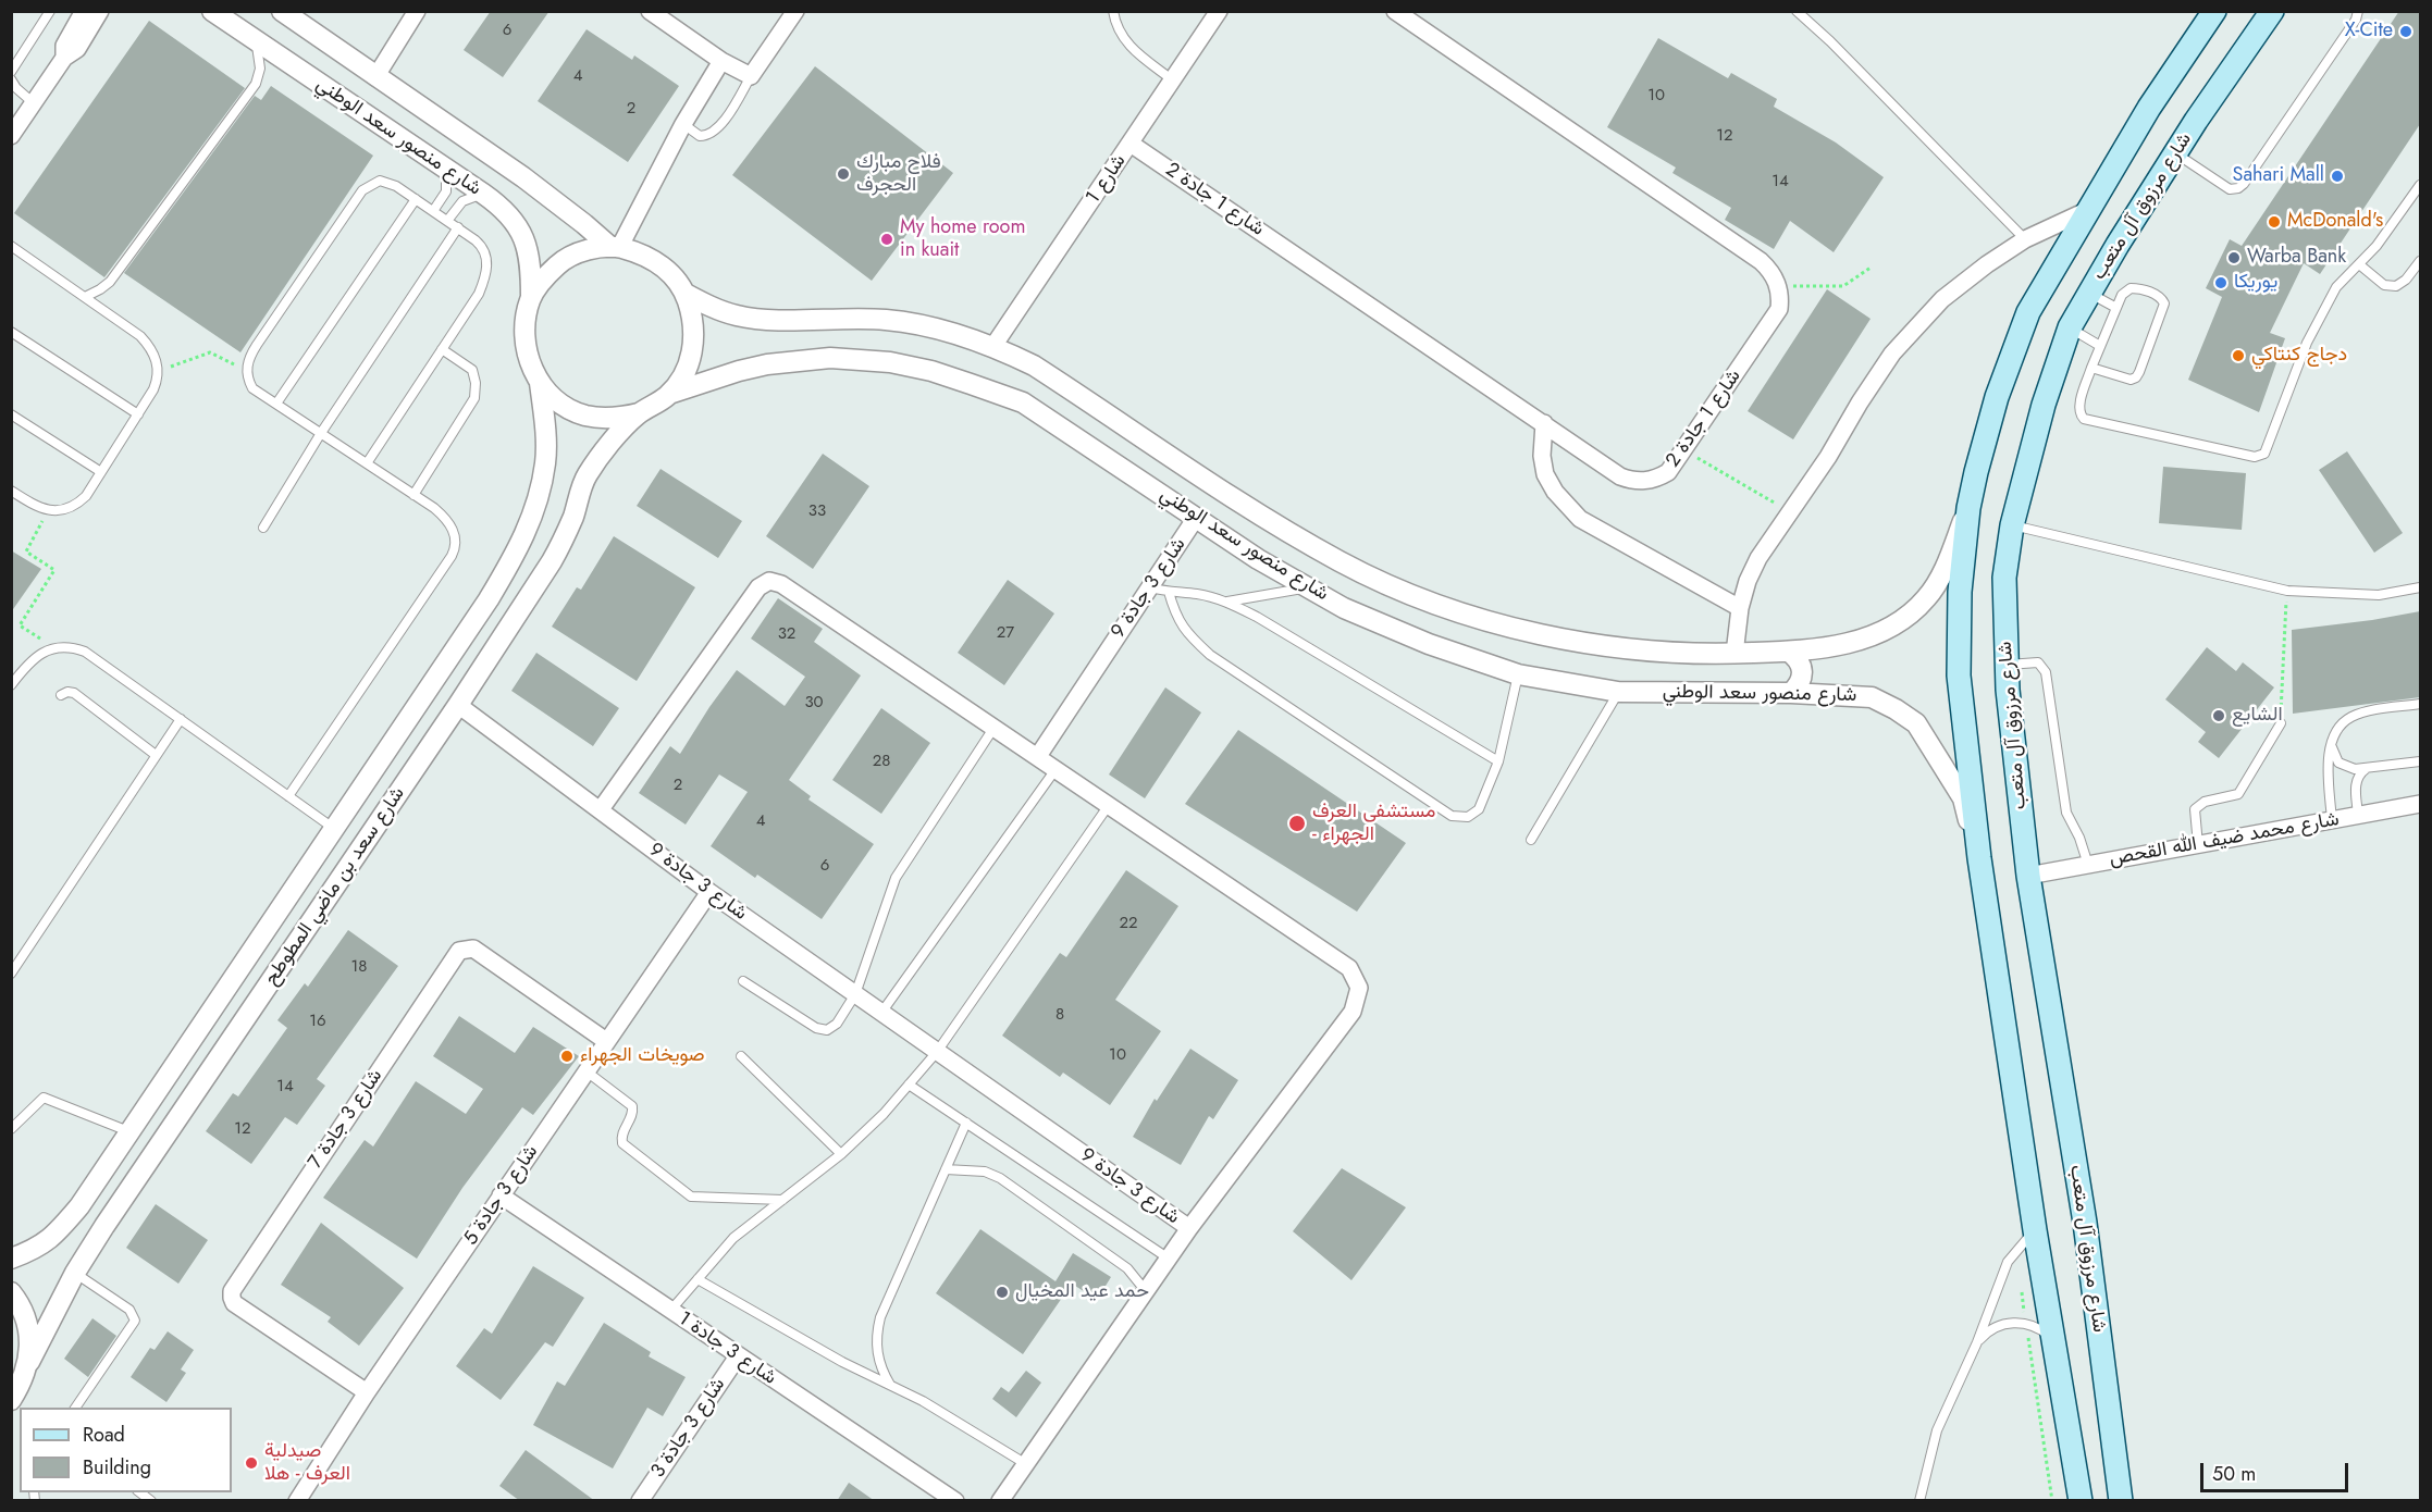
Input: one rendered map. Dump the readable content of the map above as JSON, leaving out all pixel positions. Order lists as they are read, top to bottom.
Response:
{
  "streets": {
    "main road": ["شارع مرزوق آل متعب"],
    "street": [
      "شارع منصور سعد الوطني",
      "شارع 1",
      "شارع 1 جادة 2",
      "شارع 3 جادة 9",
      "شارع محمد ضيف الله القحص",
      "شارع سعد بن ماضي المطوطح",
      "شارع 3 جادة 7",
      "شارع 3 جادة 5",
      "شارع 3 جادة 1",
      "شارع 3 جادة 3"
    ]
  },
  "crossings": [
    ["شارع منصور سعد الوطني", "شارع 1"],
    ["شارع منصور سعد الوطني", "شارع 3 جادة 9"],
    ["شارع منصور سعد الوطني", "شارع سعد بن ماضي المطوطح"],
    ["شارع 1", "شارع 1 جادة 2"],
    ["شارع مرزوق آل متعب", "شارع محمد ضيف الله القحص"],
    ["شارع 3 جادة 9", "شارع سعد بن ماضي المطوطح"],
    ["شارع 3 جادة 9", "شارع 3 جادة 5"],
    ["شارع 3 جادة 7", "شارع 3 جادة 5"],
    ["شارع 3 جادة 5", "شارع 3 جادة 1"],
    ["شارع 3 جادة 1", "شارع 3 جادة 3"]
  ],
  "places": [
    "X-Cite",
    "فلاح مبارك الحجرف",
    "Sahari Mall",
    "McDonald's",
    "My home room in kuait",
    "Warba Bank",
    "يوريكا",
    "دجاج كنتاكي",
    "الشايع",
    "مستشفى العرف - الجهراء",
    "صويخات الجهراء",
    "حمد عيد المخيال",
    "صيدلية العرف - هلا"
  ],
  "house_numbers": [
    "6",
    "4",
    "10",
    "2",
    "12",
    "14",
    "33",
    "27",
    "32",
    "30",
    "28",
    "2",
    "4",
    "6",
    "22",
    "18",
    "8",
    "16",
    "10",
    "14",
    "12"
  ],
  "legend": ["Road", "Building"],
  "scale_bar": "50 m"
}
